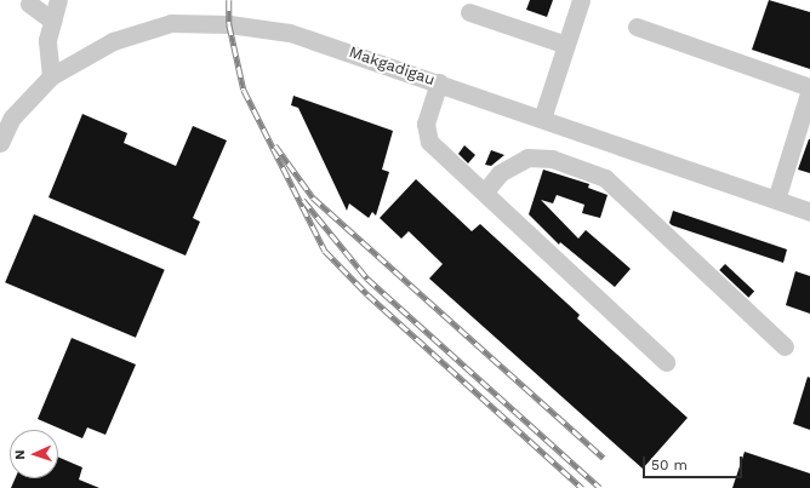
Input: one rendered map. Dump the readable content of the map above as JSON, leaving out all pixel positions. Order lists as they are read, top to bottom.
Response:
{
  "streets": {
    "street": ["Makgadigau"]
  },
  "scale_bar": "50 m",
  "north": "left"
}
